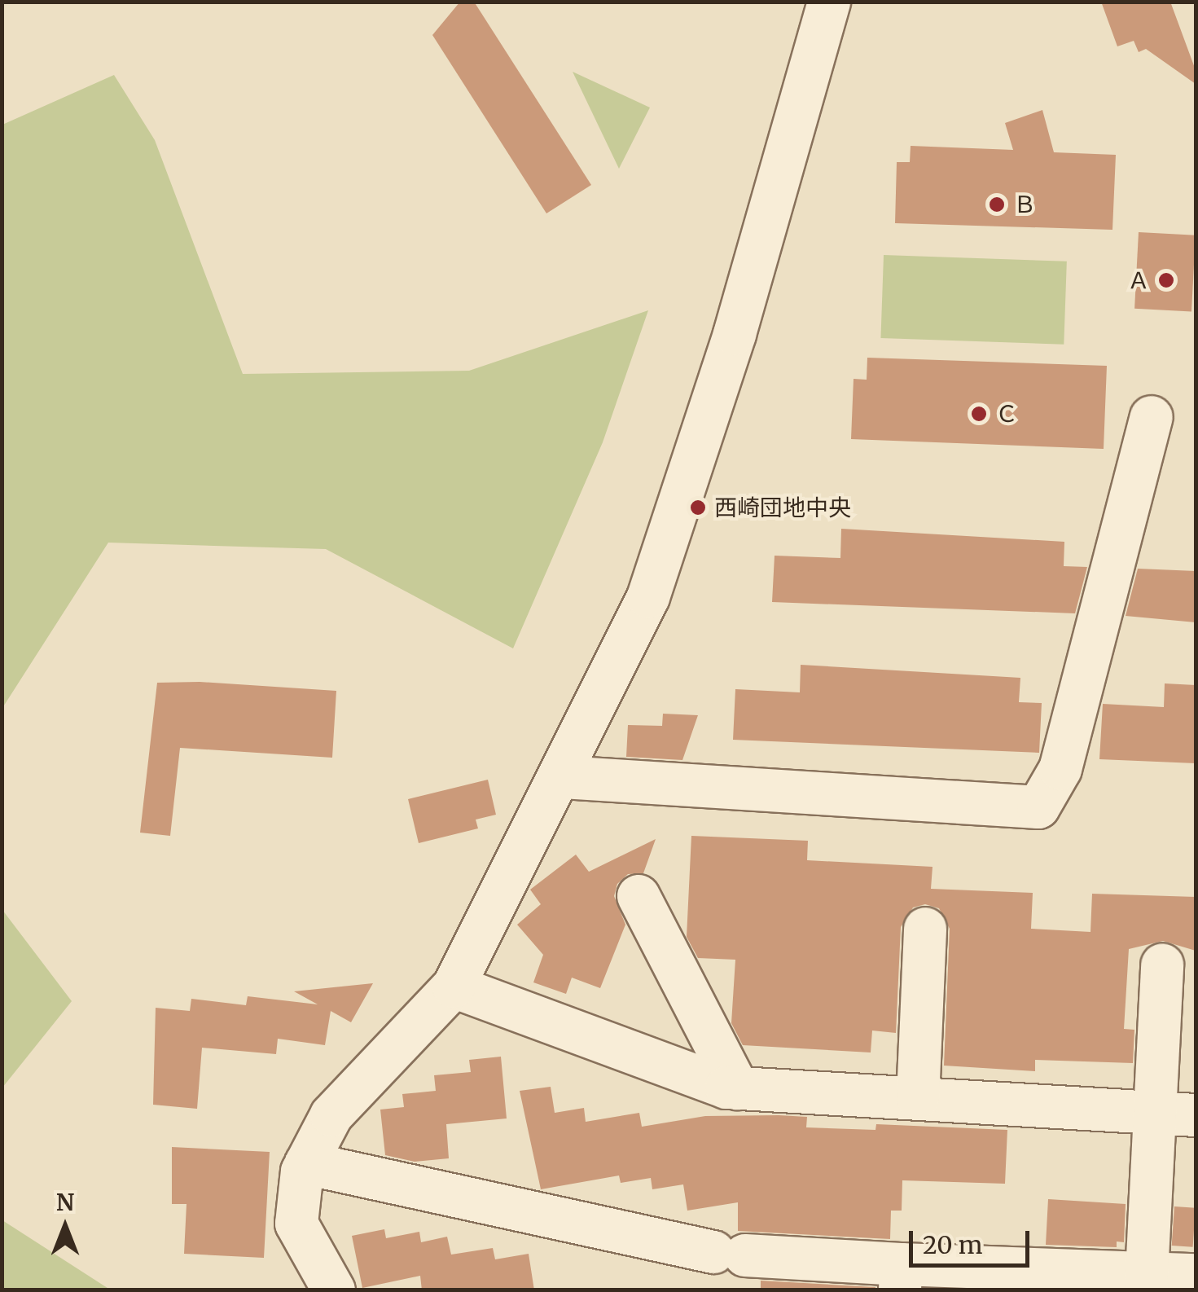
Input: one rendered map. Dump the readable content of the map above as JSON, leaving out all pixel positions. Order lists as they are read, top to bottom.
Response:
{
  "places": [
    "Ｂ",
    "Ａ",
    "Ｃ",
    "西崎団地中央"
  ],
  "scale_bar": "20 m",
  "north": "top"
}
